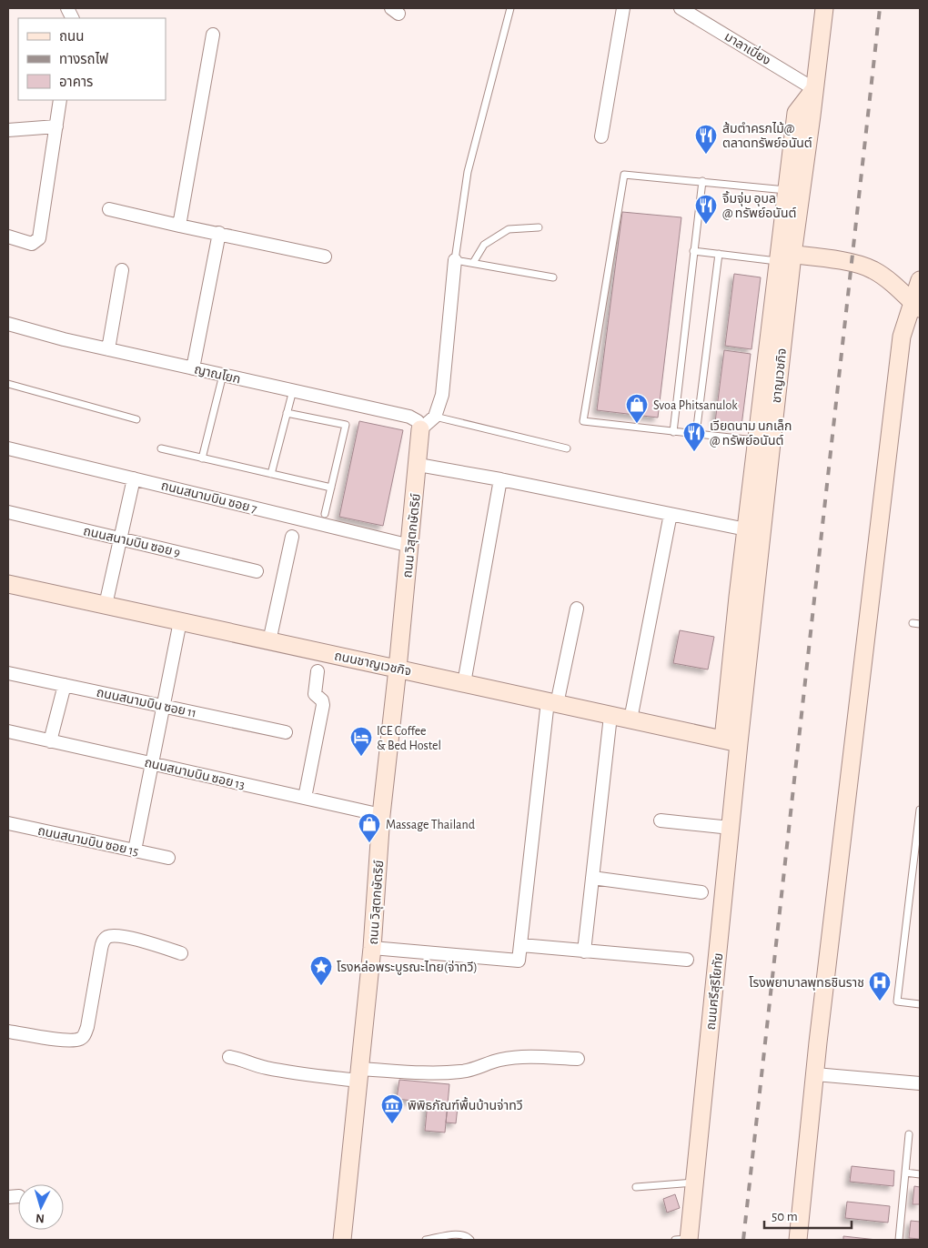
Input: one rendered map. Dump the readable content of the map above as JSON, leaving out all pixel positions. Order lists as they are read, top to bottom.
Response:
{
  "streets": {
    "street": [
      "มาลาเบี่ยง",
      "ญาณโยก",
      "ชาญเวชกิจ",
      "ถนนสนามบิน ซอย 7",
      "ถนน วิสุตกษัตริย์",
      "ถนนสนามบิน ซอย 9",
      "ถนนชาญเวชกิจ",
      "ถนนสนามบิน ซอย 11",
      "ถนนสนามบิน ซอย 13",
      "ถนนสนามบิน ซอย 15",
      "ถนนศรีสุริโยทัย"
    ]
  },
  "crossings": [
    ["มาลาเบี่ยง", "ชาญเวชกิจ"],
    ["ญาณโยก", "ถนน วิสุตกษัตริย์"],
    ["ชาญเวชกิจ", "ถนนชาญเวชกิจ"],
    ["ชาญเวชกิจ", "ถนนศรีสุริโยทัย"],
    ["ถนนสนามบิน ซอย 7", "ถนน วิสุตกษัตริย์"],
    ["ถนน วิสุตกษัตริย์", "ถนนชาญเวชกิจ"],
    ["ถนน วิสุตกษัตริย์", "ถนนสนามบิน ซอย 13"],
    ["ถนนชาญเวชกิจ", "ถนนศรีสุริโยทัย"]
  ],
  "places": {
    "restaurant": ["ส้มตำครกไม้@ ตลาดทรัพย์อนันต์", "จิ้มจุ่ม อุบล @ ทรัพย์อนันต์", "เวียดนาม นกเล็ก @ ทรัพย์อนันต์"],
    "shop": ["Svoa Phitsanulok", "Massage Thailand"],
    "hotel": ["ICE Coffee & Bed Hostel"],
    "place": ["โรงหล่อพระบูรณะไทย(จ่าทวี)"],
    "hospital": ["โรงพยาบาลพุทธชินราช"],
    "museum": ["พิพิธภัณฑ์พื้นบ้านจ่าทวี"]
  },
  "legend": ["ถนน", "ทางรถไฟ", "อาคาร"],
  "scale_bar": "50 m",
  "north": "bottom"
}
